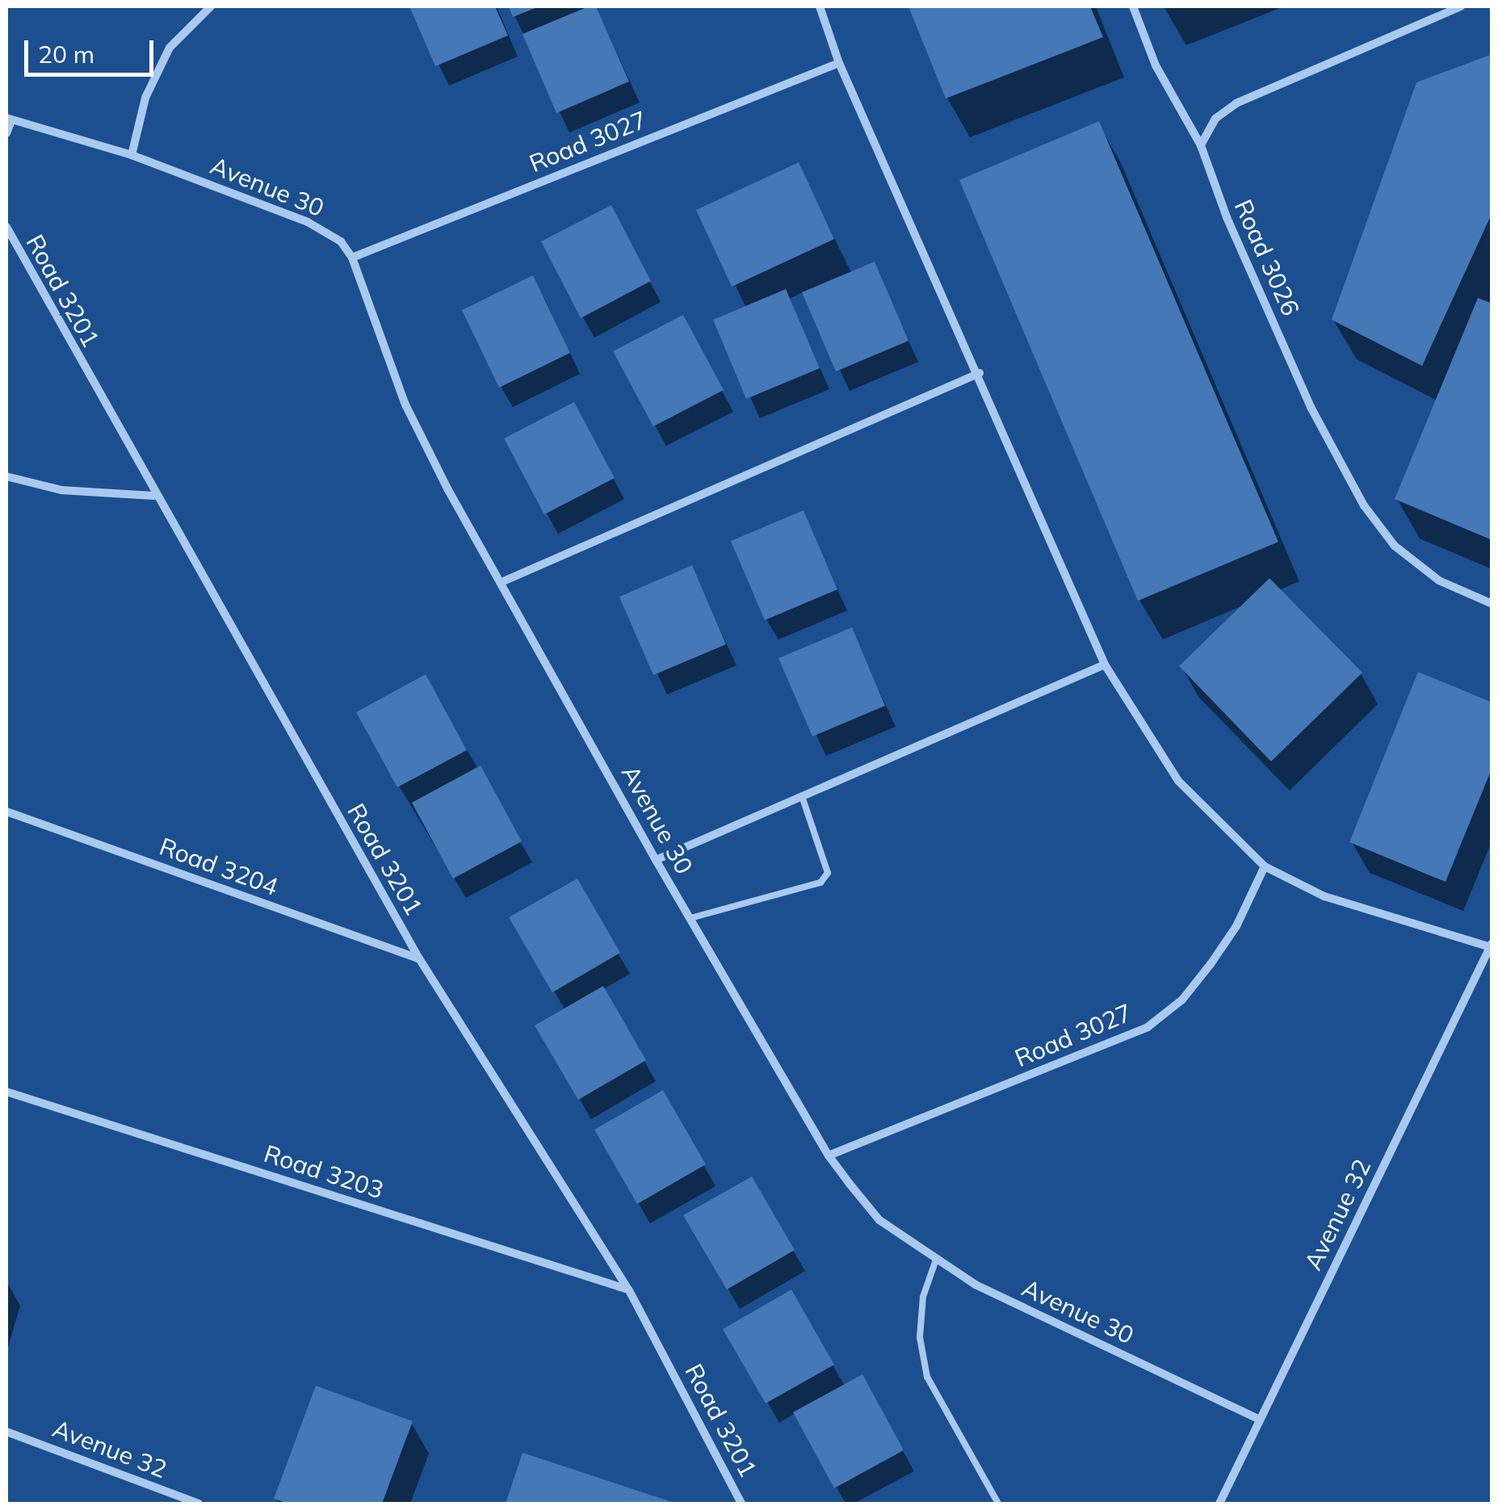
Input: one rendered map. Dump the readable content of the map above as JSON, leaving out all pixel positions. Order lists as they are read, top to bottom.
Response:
{
  "streets": {
    "street": [
      "Road 3027",
      "Avenue 30",
      "Road 3026",
      "Road 3201",
      "Road 3204",
      "Road 3203",
      "Avenue 32"
    ]
  },
  "crossings": [
    ["Road 3027", "Avenue 30"],
    ["Avenue 30", "Avenue 32"],
    ["Road 3201", "Road 3204"],
    ["Road 3201", "Road 3203"]
  ],
  "scale_bar": "20 m"
}
